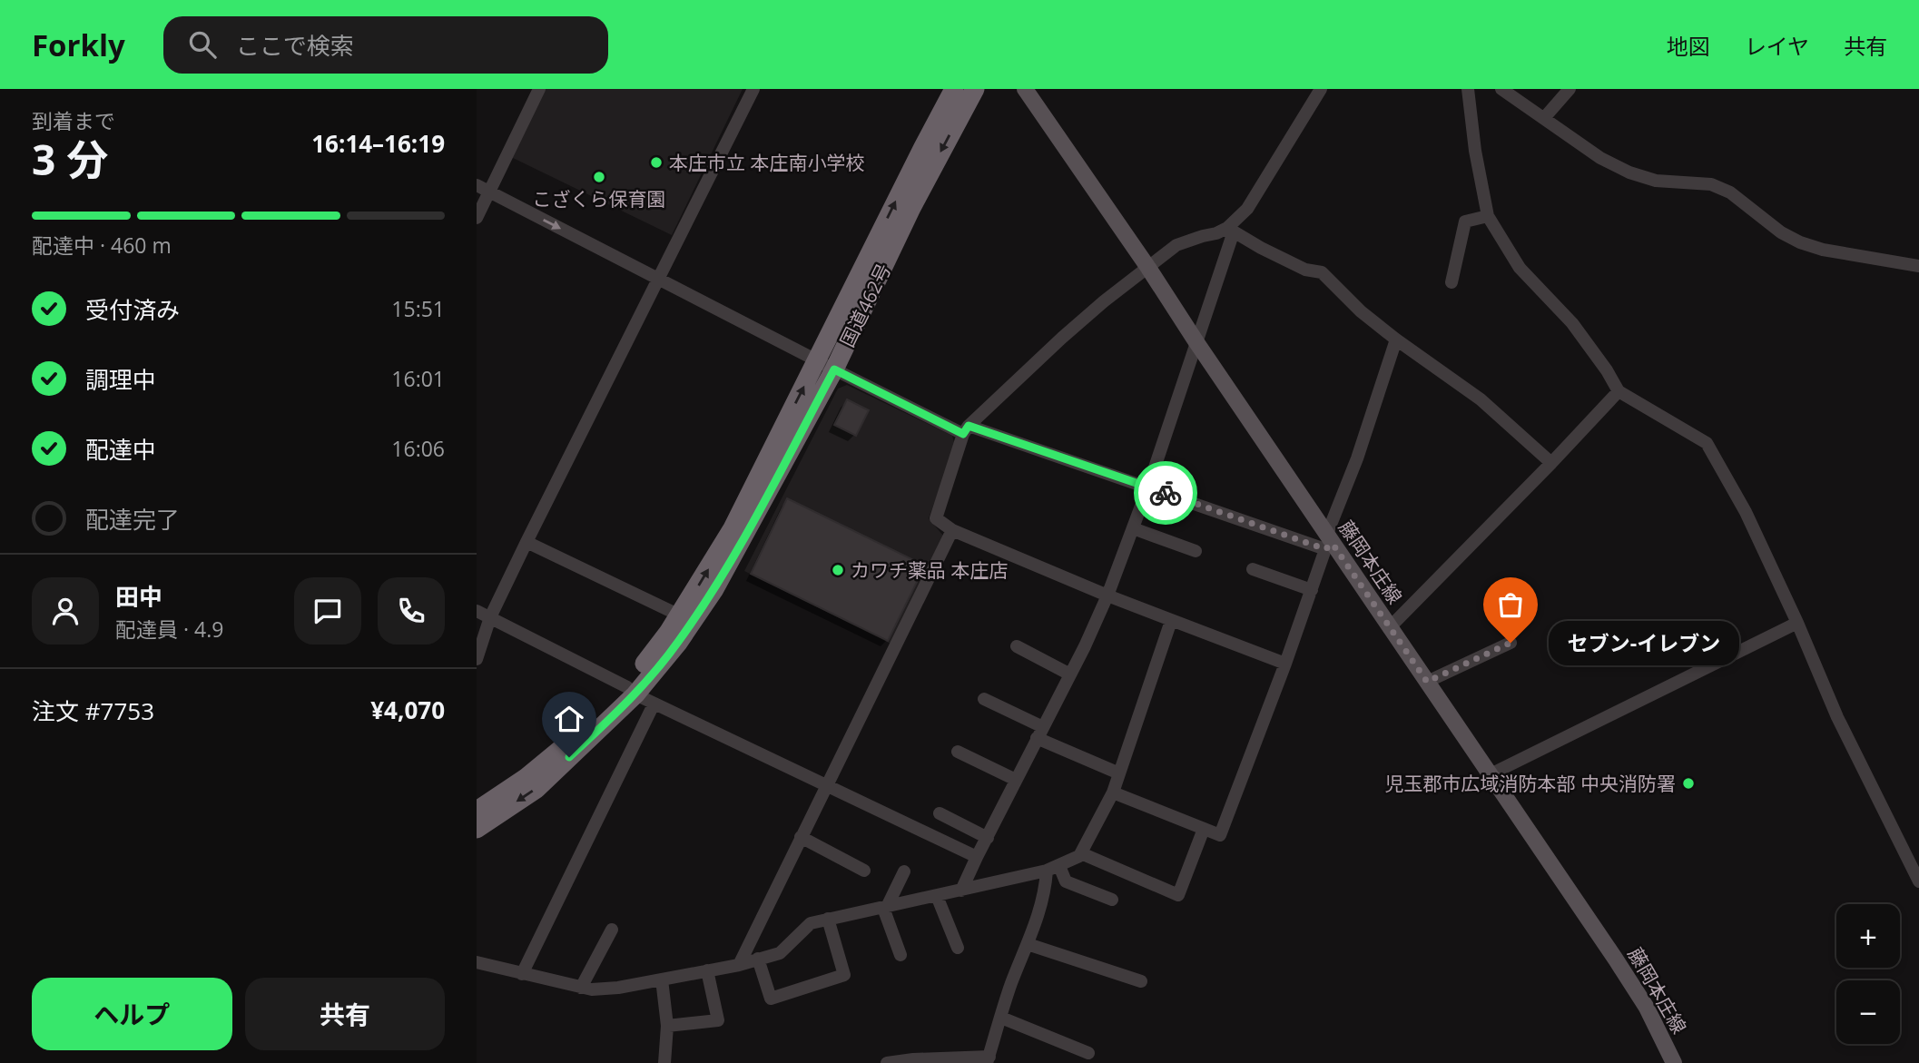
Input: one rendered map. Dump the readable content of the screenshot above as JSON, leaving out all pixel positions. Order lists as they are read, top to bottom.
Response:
{
  "streets": {
    "highway": ["国道462号"],
    "main road": ["藤岡本庄線"]
  },
  "places": [
    "本庄市立 本庄南小学校",
    "こざくら保育園",
    "カワチ薬品 本庄店",
    "セブン-イレブン",
    "児玉郡市広域消防本部 中央消防署"
  ],
  "page": {
    "header": "Forkly",
    "search": "ここで検索",
    "nav": ["地図", "レイヤ", "共有"],
    "heading": ["3 分", "到着まで", "16:14–16:19"],
    "panel": [
      "田中",
      "配達員 · 4.9",
      "注文 #7753",
      "¥4,070"
    ],
    "bar": "配達中 · 460 m",
    "list": [
      ["受付済み", "15:51"],
      ["調理中", "16:01"],
      ["配達中", "16:06"],
      "配達完了"
    ],
    "bubble": "セブン-イレブン",
    "map_buttons": ["+", "−"],
    "buttons": ["ヘルプ", "共有"]
  }
}
